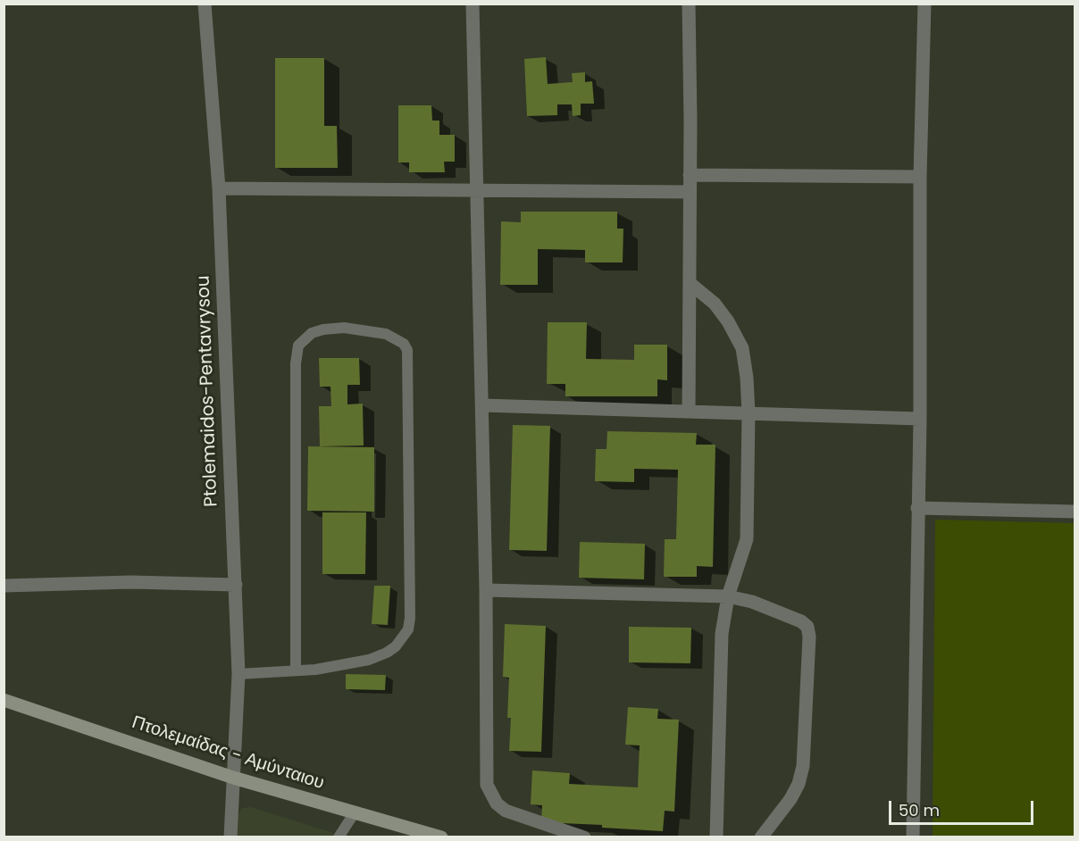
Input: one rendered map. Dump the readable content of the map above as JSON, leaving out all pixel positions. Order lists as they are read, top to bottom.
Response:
{
  "streets": {
    "main road": ["Πτολεμαίδας - Αμύνταιου"],
    "street": ["Ptolemaidos-Pentavrysou"]
  },
  "crossings": [
    ["Ptolemaidos-Pentavrysou", "Πτολεμαίδας - Αμύνταιου"]
  ],
  "scale_bar": "50 m"
}
